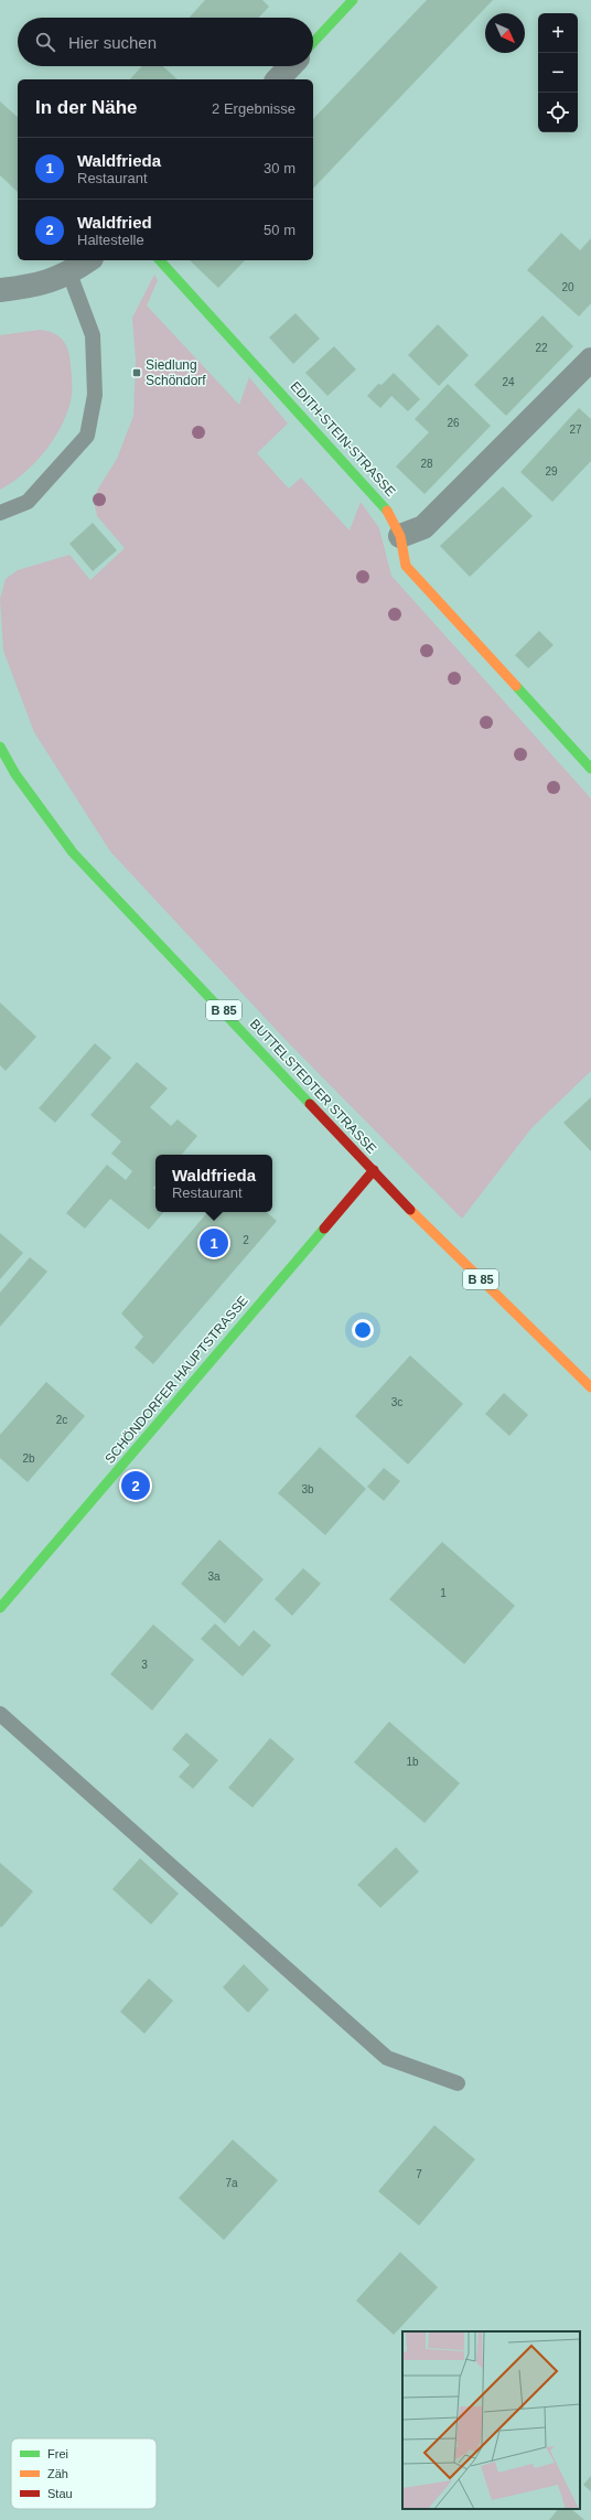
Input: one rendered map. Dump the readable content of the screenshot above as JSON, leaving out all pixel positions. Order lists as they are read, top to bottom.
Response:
{
  "streets": {
    "street": [
      "EDITH-STEIN-STRASSE",
      "B 85",
      "BUTTELSTEDTER STRASSE",
      "SCHÖNDORFER HAUPTSTRASSE"
    ]
  },
  "crossings": [
    ["BUTTELSTEDTER STRASSE", "SCHÖNDORFER HAUPTSTRASSE"]
  ],
  "places": {
    "transit": ["Siedlung Schöndorf"]
  },
  "house_numbers": [
    "20",
    "22",
    "24",
    "26",
    "27",
    "28",
    "29",
    "2",
    "3c",
    "2c",
    "2b",
    "3b",
    "3a",
    "1",
    "3",
    "1b",
    "7",
    "7a"
  ],
  "legend": ["Frei", "Zäh", "Stau"],
  "north": "bottom right",
  "page": {
    "map_buttons": ["+", "−"],
    "search": "Hier suchen",
    "heading": ["In der Nähe", "2 Ergebnisse"],
    "list": [
      {
        "mark": "1",
        "name": "Waldfrieda",
        "note": "Restaurant",
        "value": "30 m"
      },
      {
        "mark": "2",
        "name": "Waldfried",
        "note": "Haltestelle",
        "value": "50 m"
      }
    ],
    "popup": ["Waldfrieda", "Restaurant"],
    "pins": ["1", "2"]
  }
}
